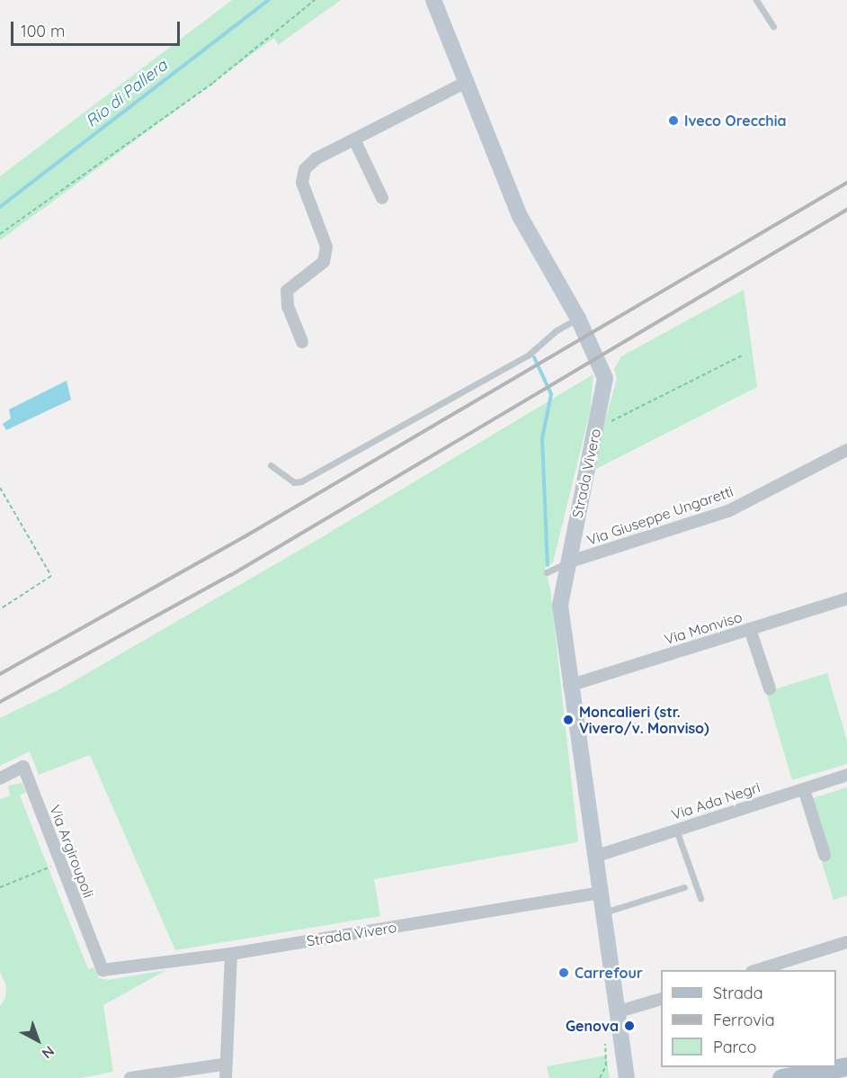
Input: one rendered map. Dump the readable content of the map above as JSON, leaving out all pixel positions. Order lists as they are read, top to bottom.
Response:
{
  "streets": {
    "street": [
      "Strada Vivero",
      "Via Giuseppe Ungaretti",
      "Via Monviso",
      "Via Ada Negri",
      "Via Argiroupoli"
    ]
  },
  "crossings": [
    ["Strada Vivero", "Via Giuseppe Ungaretti"],
    ["Strada Vivero", "Via Monviso"],
    ["Strada Vivero", "Via Ada Negri"],
    ["Strada Vivero", "Via Argiroupoli"]
  ],
  "water": ["Rio di Pallera"],
  "places": [
    "Iveco Orecchia",
    "Moncalieri (str. Vivero/v. Monviso)",
    "Carrefour",
    "Genova"
  ],
  "legend": ["Strada", "Ferrovia", "Parco"],
  "scale_bar": "100 m",
  "north": "bottom right"
}
